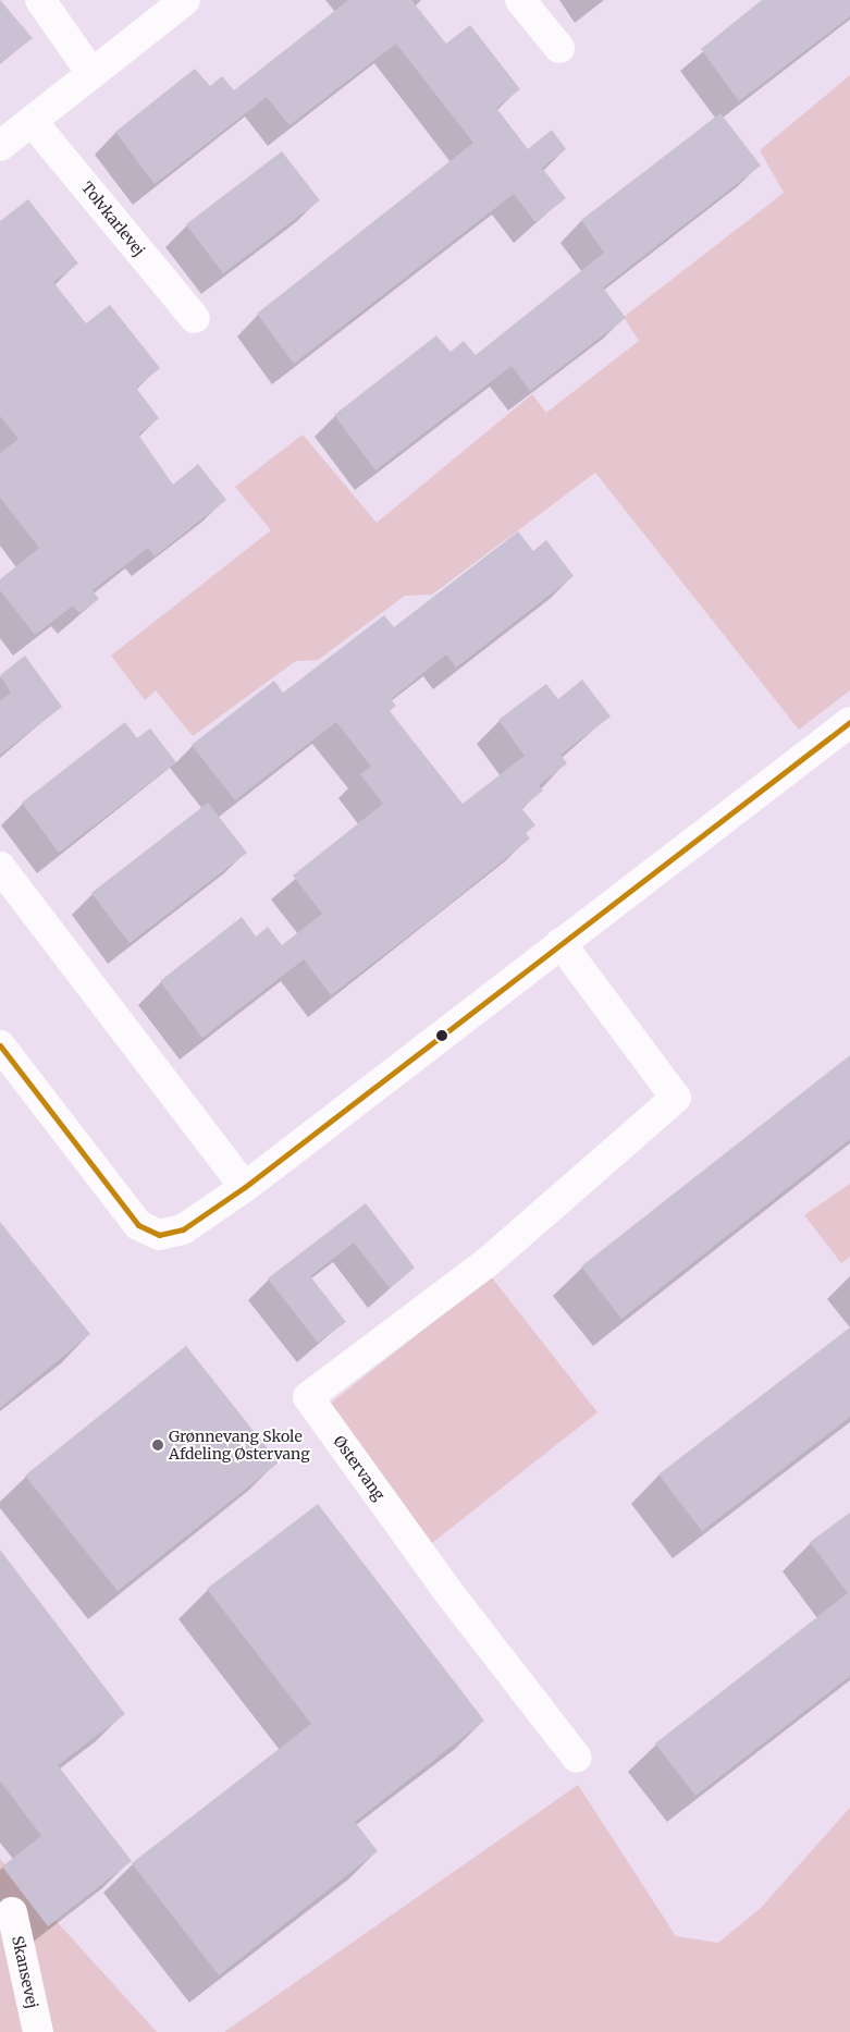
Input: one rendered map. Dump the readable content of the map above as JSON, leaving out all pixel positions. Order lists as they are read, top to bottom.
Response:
{
  "streets": {
    "street": ["Tolvkarlevej", "Østervang", "Skansevej"]
  },
  "places": ["Grønnevang Skole Afdeling Østervang"]
}
